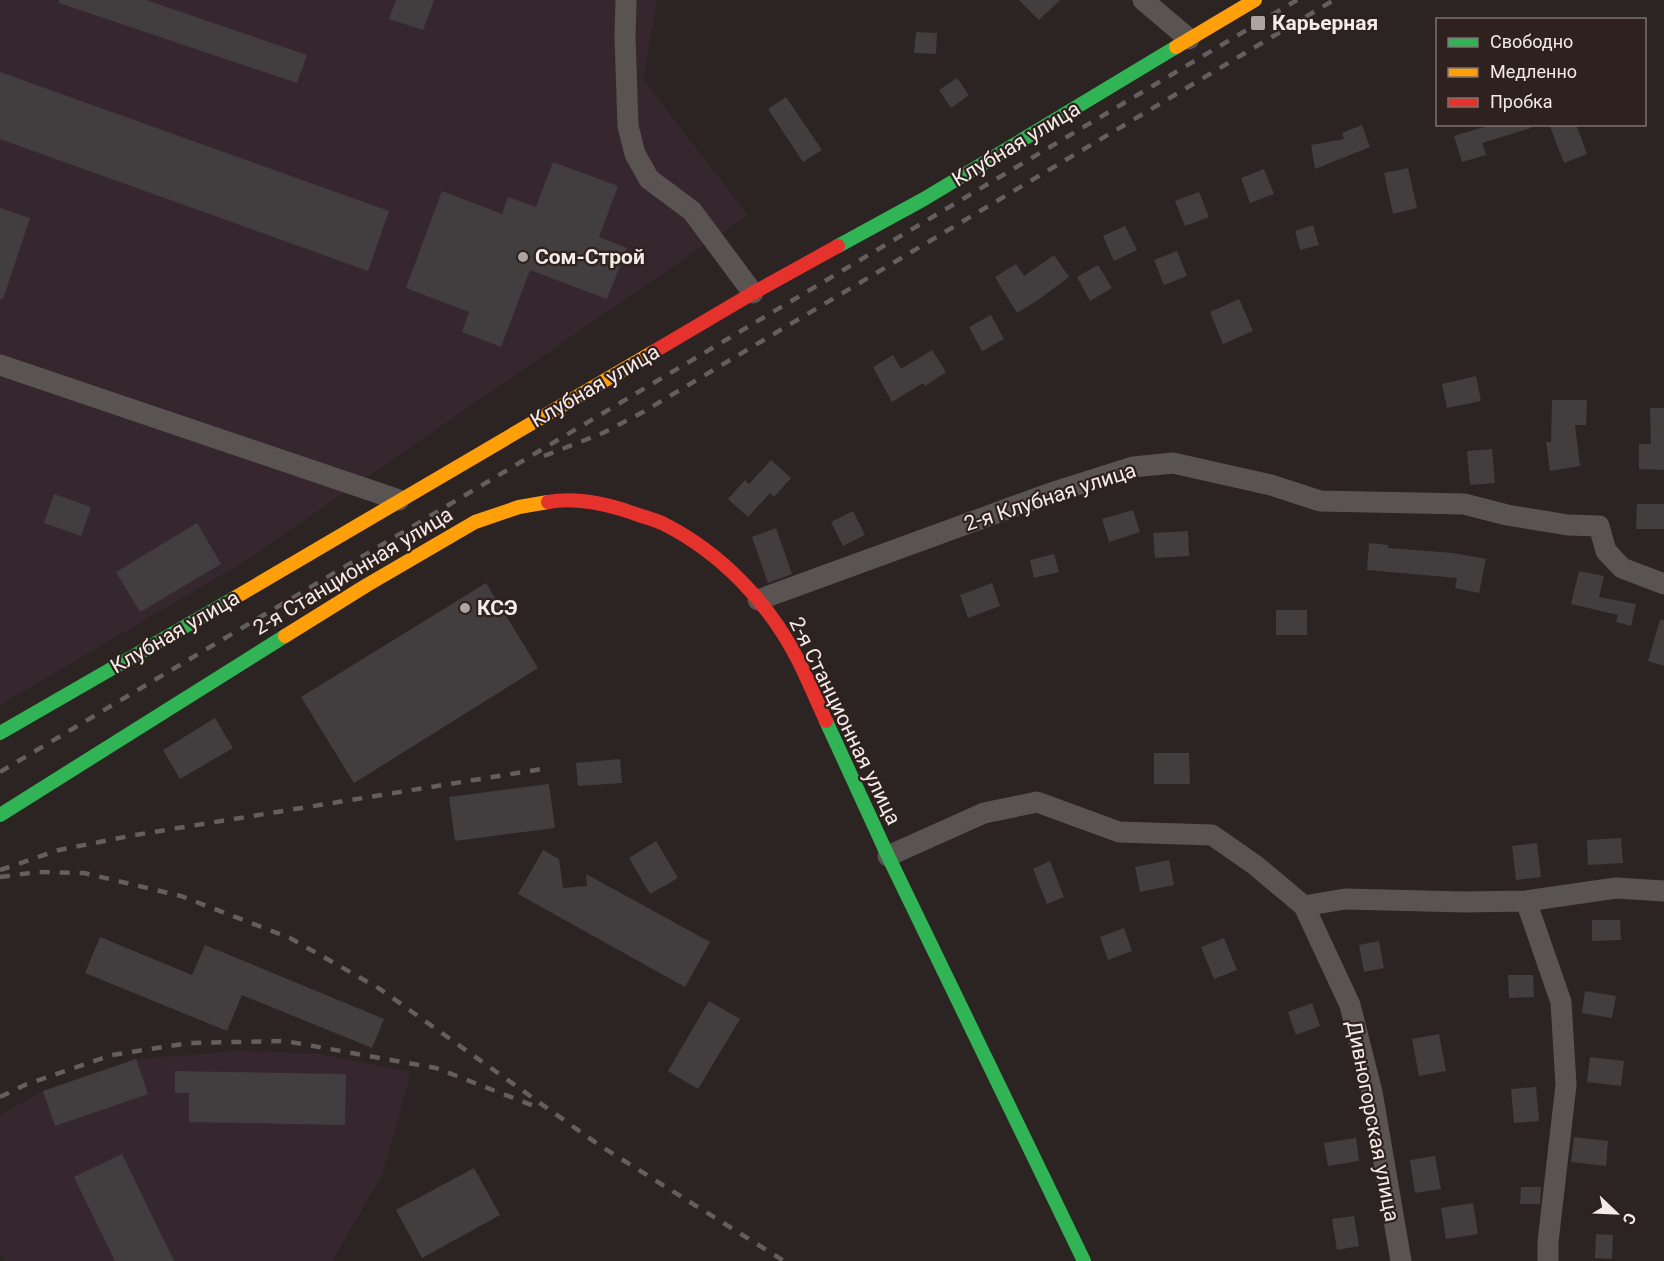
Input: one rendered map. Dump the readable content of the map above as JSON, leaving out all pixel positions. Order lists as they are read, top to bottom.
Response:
{
  "streets": {
    "main road": ["Клубная улица", "2-я Станционная улица"],
    "street": ["2-я Клубная улица", "Дивногорская улица"]
  },
  "crossings": [
    ["2-я Клубная улица", "2-я Станционная улица"],
    ["2-я Станционная улица", "Дивногорская улица"]
  ],
  "places": {
    "transit": ["Карьерная"],
    "other": ["Сом-Строй", "КСЭ"]
  },
  "legend": ["Свободно", "Медленно", "Пробка"],
  "north": "bottom right"
}
